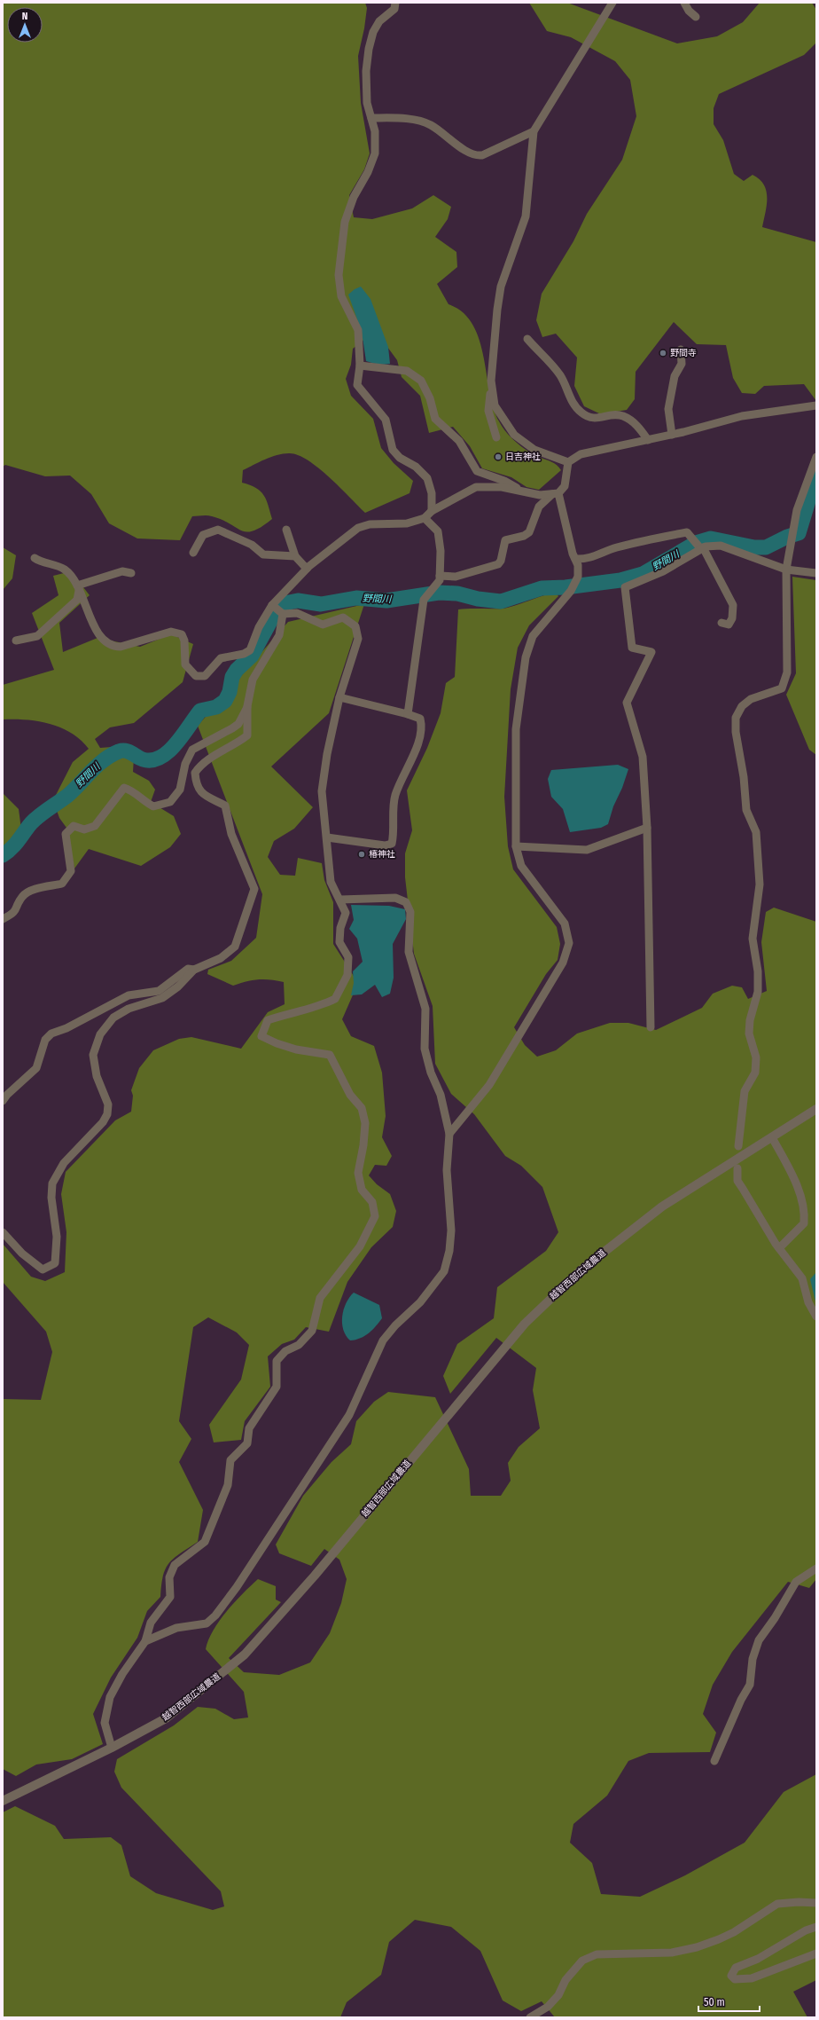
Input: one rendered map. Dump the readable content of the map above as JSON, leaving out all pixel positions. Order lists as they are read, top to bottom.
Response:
{
  "streets": {
    "street": ["越智西部広域農道"]
  },
  "water": ["野間川"],
  "places": ["野間寺", "日吉神社", "椿神社"],
  "scale_bar": "50 m",
  "north": "top"
}
